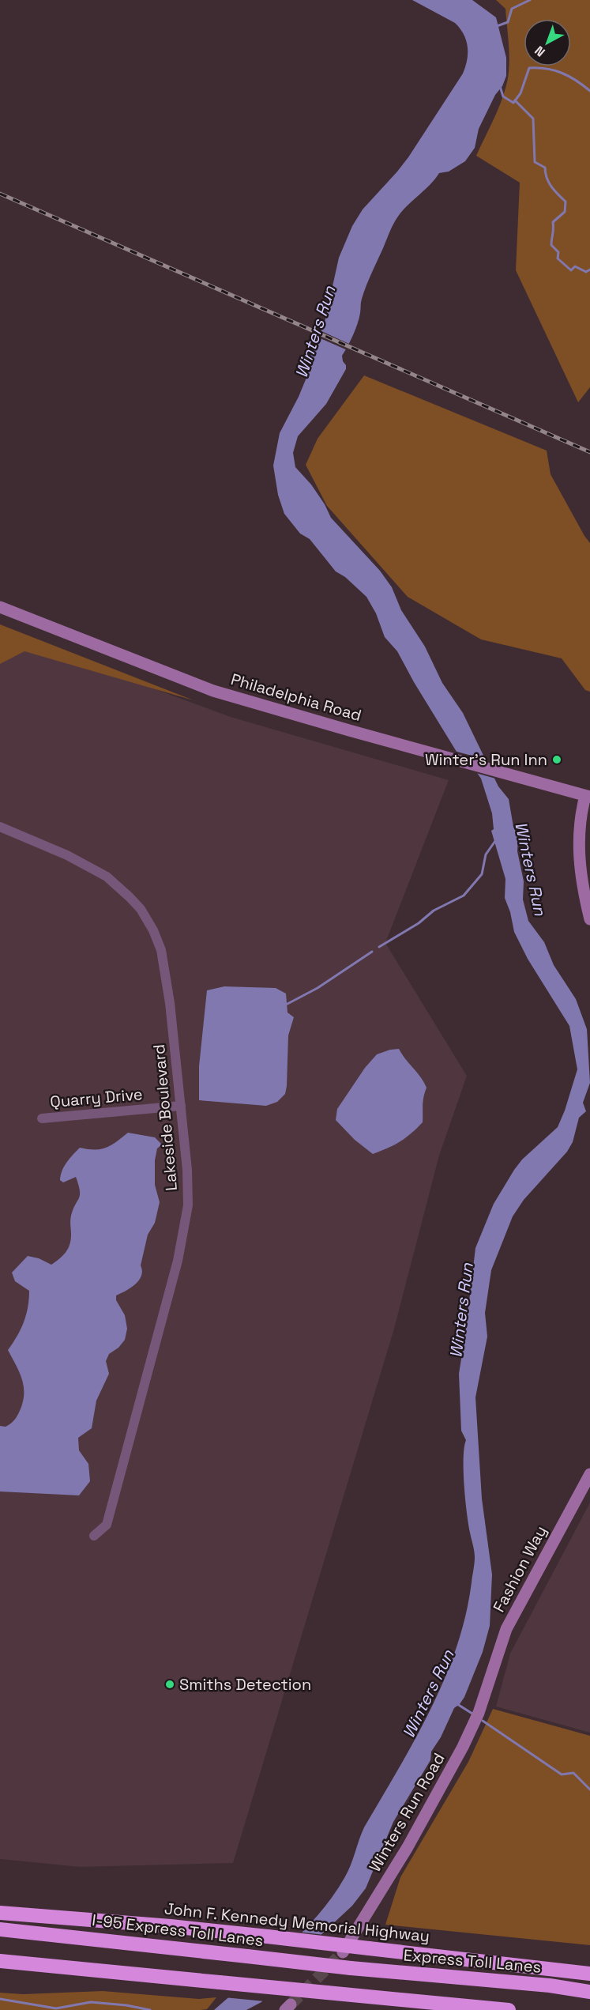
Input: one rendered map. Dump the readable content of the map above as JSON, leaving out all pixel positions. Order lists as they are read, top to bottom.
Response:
{
  "streets": {
    "highway": ["John F. Kennedy Memorial Highway", "I-95 Express Toll Lanes", "Express Toll Lanes"],
    "street": [
      "Philadelphia Road",
      "Quarry Drive",
      "Lakeside Boulevard",
      "Fashion Way",
      "Winters Run Road"
    ]
  },
  "crossings": [
    ["Quarry Drive", "Lakeside Boulevard"],
    ["Fashion Way", "Winters Run Road"],
    ["I-95 Express Toll Lanes", "Express Toll Lanes"]
  ],
  "water": ["Winters Run"],
  "places": ["Winter's Run Inn", "Smiths Detection"],
  "north": "bottom left"
}
